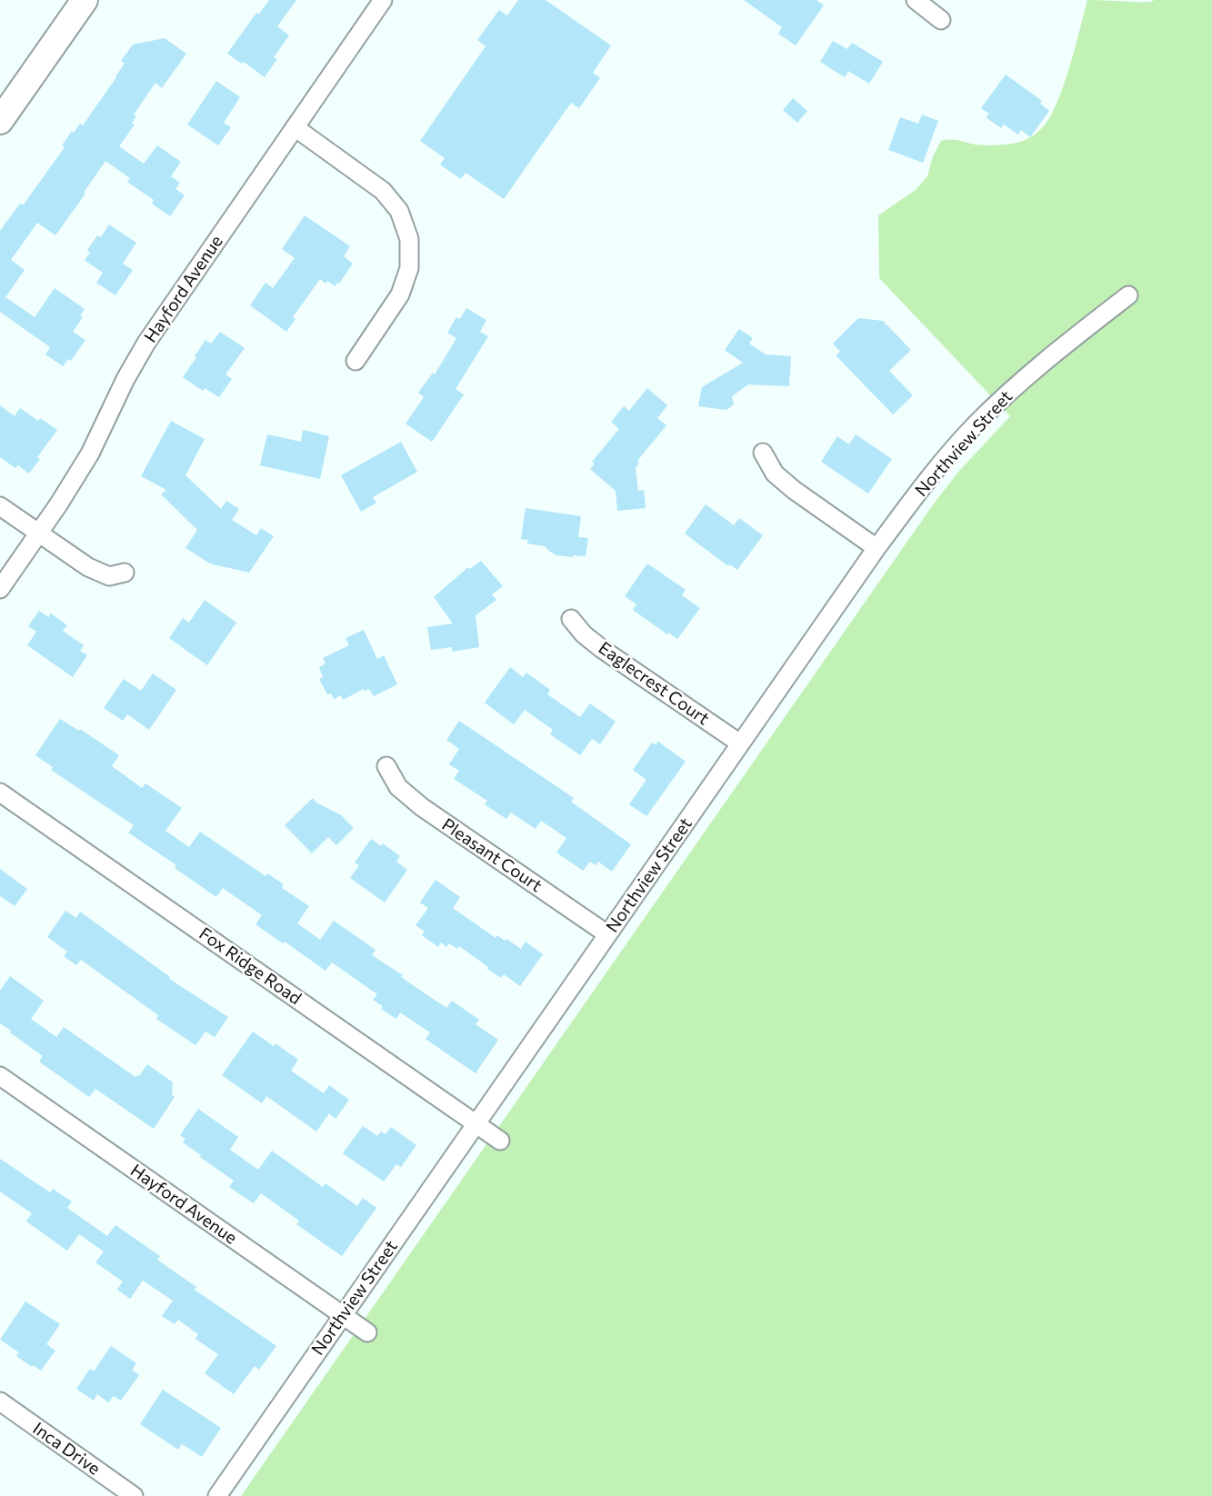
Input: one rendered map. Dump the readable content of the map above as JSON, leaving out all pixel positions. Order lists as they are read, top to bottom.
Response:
{
  "streets": {
    "street": [
      "Hayford Avenue",
      "Northview Street",
      "Eaglecrest Court",
      "Pleasant Court",
      "Fox Ridge Road",
      "Inca Drive"
    ]
  },
  "crossings": [
    ["Hayford Avenue", "Northview Street"],
    ["Northview Street", "Eaglecrest Court"],
    ["Northview Street", "Pleasant Court"],
    ["Northview Street", "Fox Ridge Road"]
  ]
}
